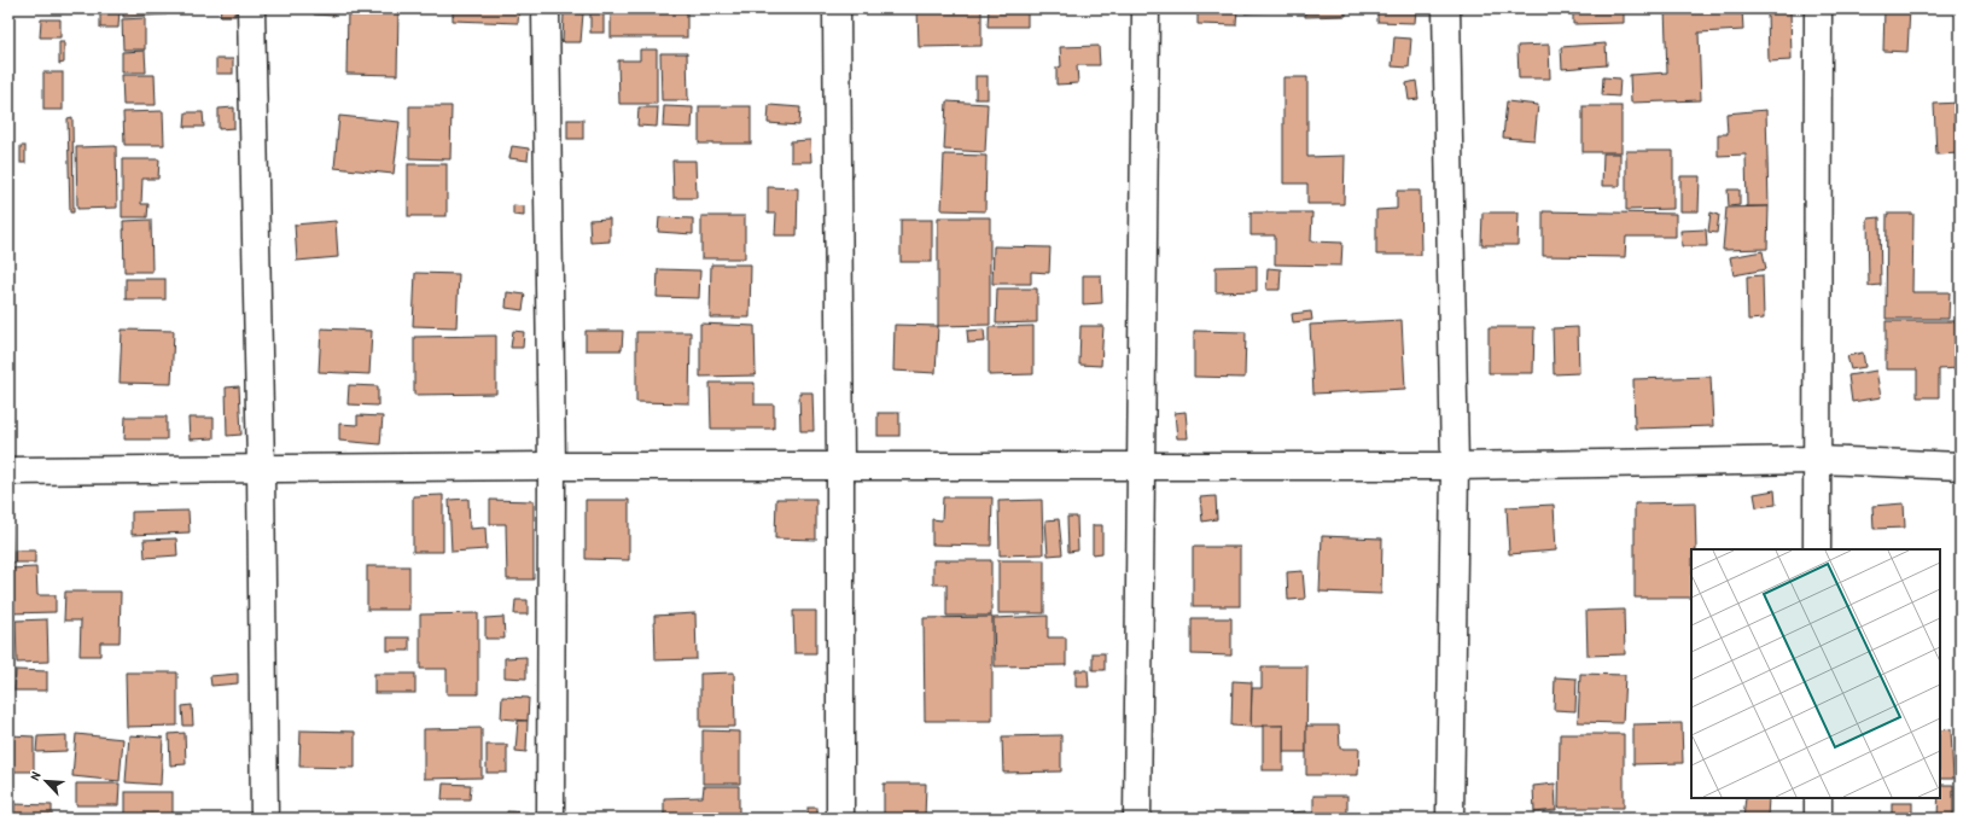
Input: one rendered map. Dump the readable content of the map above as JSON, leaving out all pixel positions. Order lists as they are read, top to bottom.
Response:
{
  "north": "top left"
}
